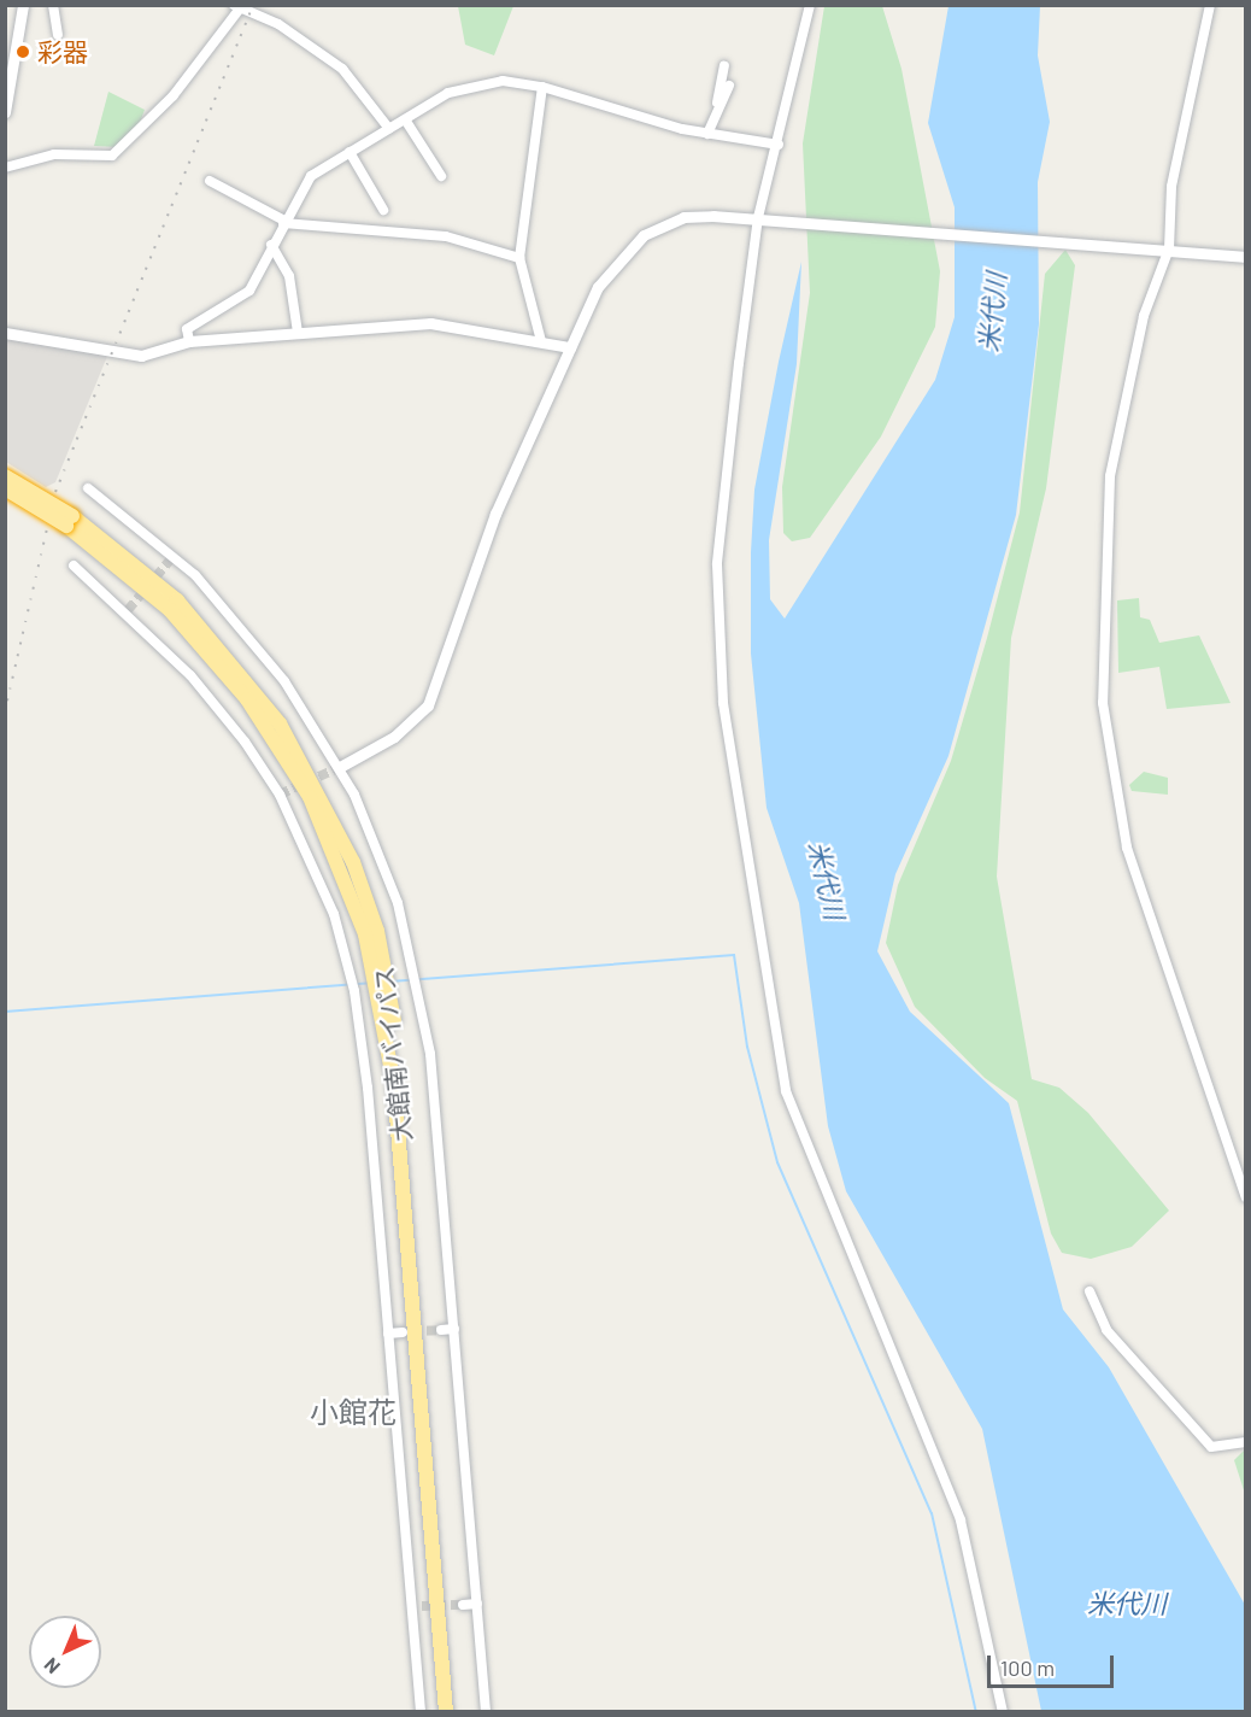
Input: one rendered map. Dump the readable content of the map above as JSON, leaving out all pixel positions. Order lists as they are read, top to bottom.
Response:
{
  "streets": {
    "highway": ["大館南バイパス"]
  },
  "districts": ["小館花"],
  "water": ["米代川"],
  "places": ["彩器"],
  "scale_bar": "100 m",
  "north": "bottom left"
}
